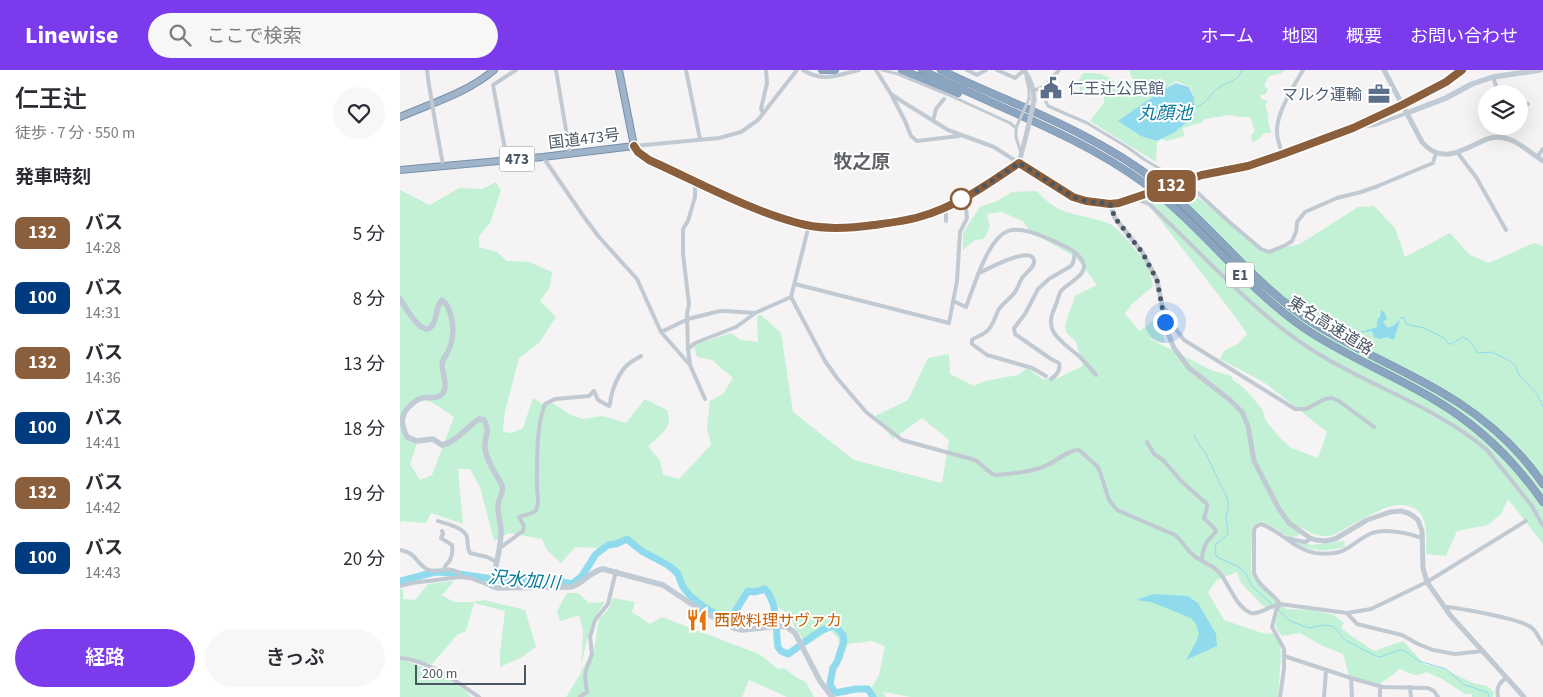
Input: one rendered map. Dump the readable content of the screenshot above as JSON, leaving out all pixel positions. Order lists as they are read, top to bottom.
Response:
{
  "streets": {
    "highway": [
      "国道473号",
      "473",
      "E1",
      "東名高速道路"
    ]
  },
  "districts": ["牧之原"],
  "water": ["丸顔池", "沢水加川"],
  "places": {
    "public building": ["仁王辻公民館"],
    "office": ["マルク運輸"],
    "restaurant": ["西欧料理サヴァカ"]
  },
  "lines": ["bus line 132"],
  "scale_bar": "200 m",
  "page": {
    "header": "Linewise",
    "search": "ここで検索",
    "nav": [
      "ホーム",
      "地図",
      "概要",
      "お問い合わせ"
    ],
    "heading": [
      ["仁王辻", "徒歩 · 7 分 · 550 m"],
      "発車時刻"
    ],
    "on_map": "132",
    "list": [
      {
        "mark": "132",
        "name": "バス",
        "note": "14:28",
        "value": "5 分"
      },
      {
        "mark": "100",
        "name": "バス",
        "note": "14:31",
        "value": "8 分"
      },
      {
        "mark": "132",
        "name": "バス",
        "note": "14:36",
        "value": "13 分"
      },
      {
        "mark": "100",
        "name": "バス",
        "note": "14:41",
        "value": "18 分"
      },
      {
        "mark": "132",
        "name": "バス",
        "note": "14:42",
        "value": "19 分"
      },
      {
        "mark": "100",
        "name": "バス",
        "note": "14:43",
        "value": "20 分"
      }
    ],
    "buttons": ["経路", "きっぷ"],
    "scale": "200 m"
  }
}
